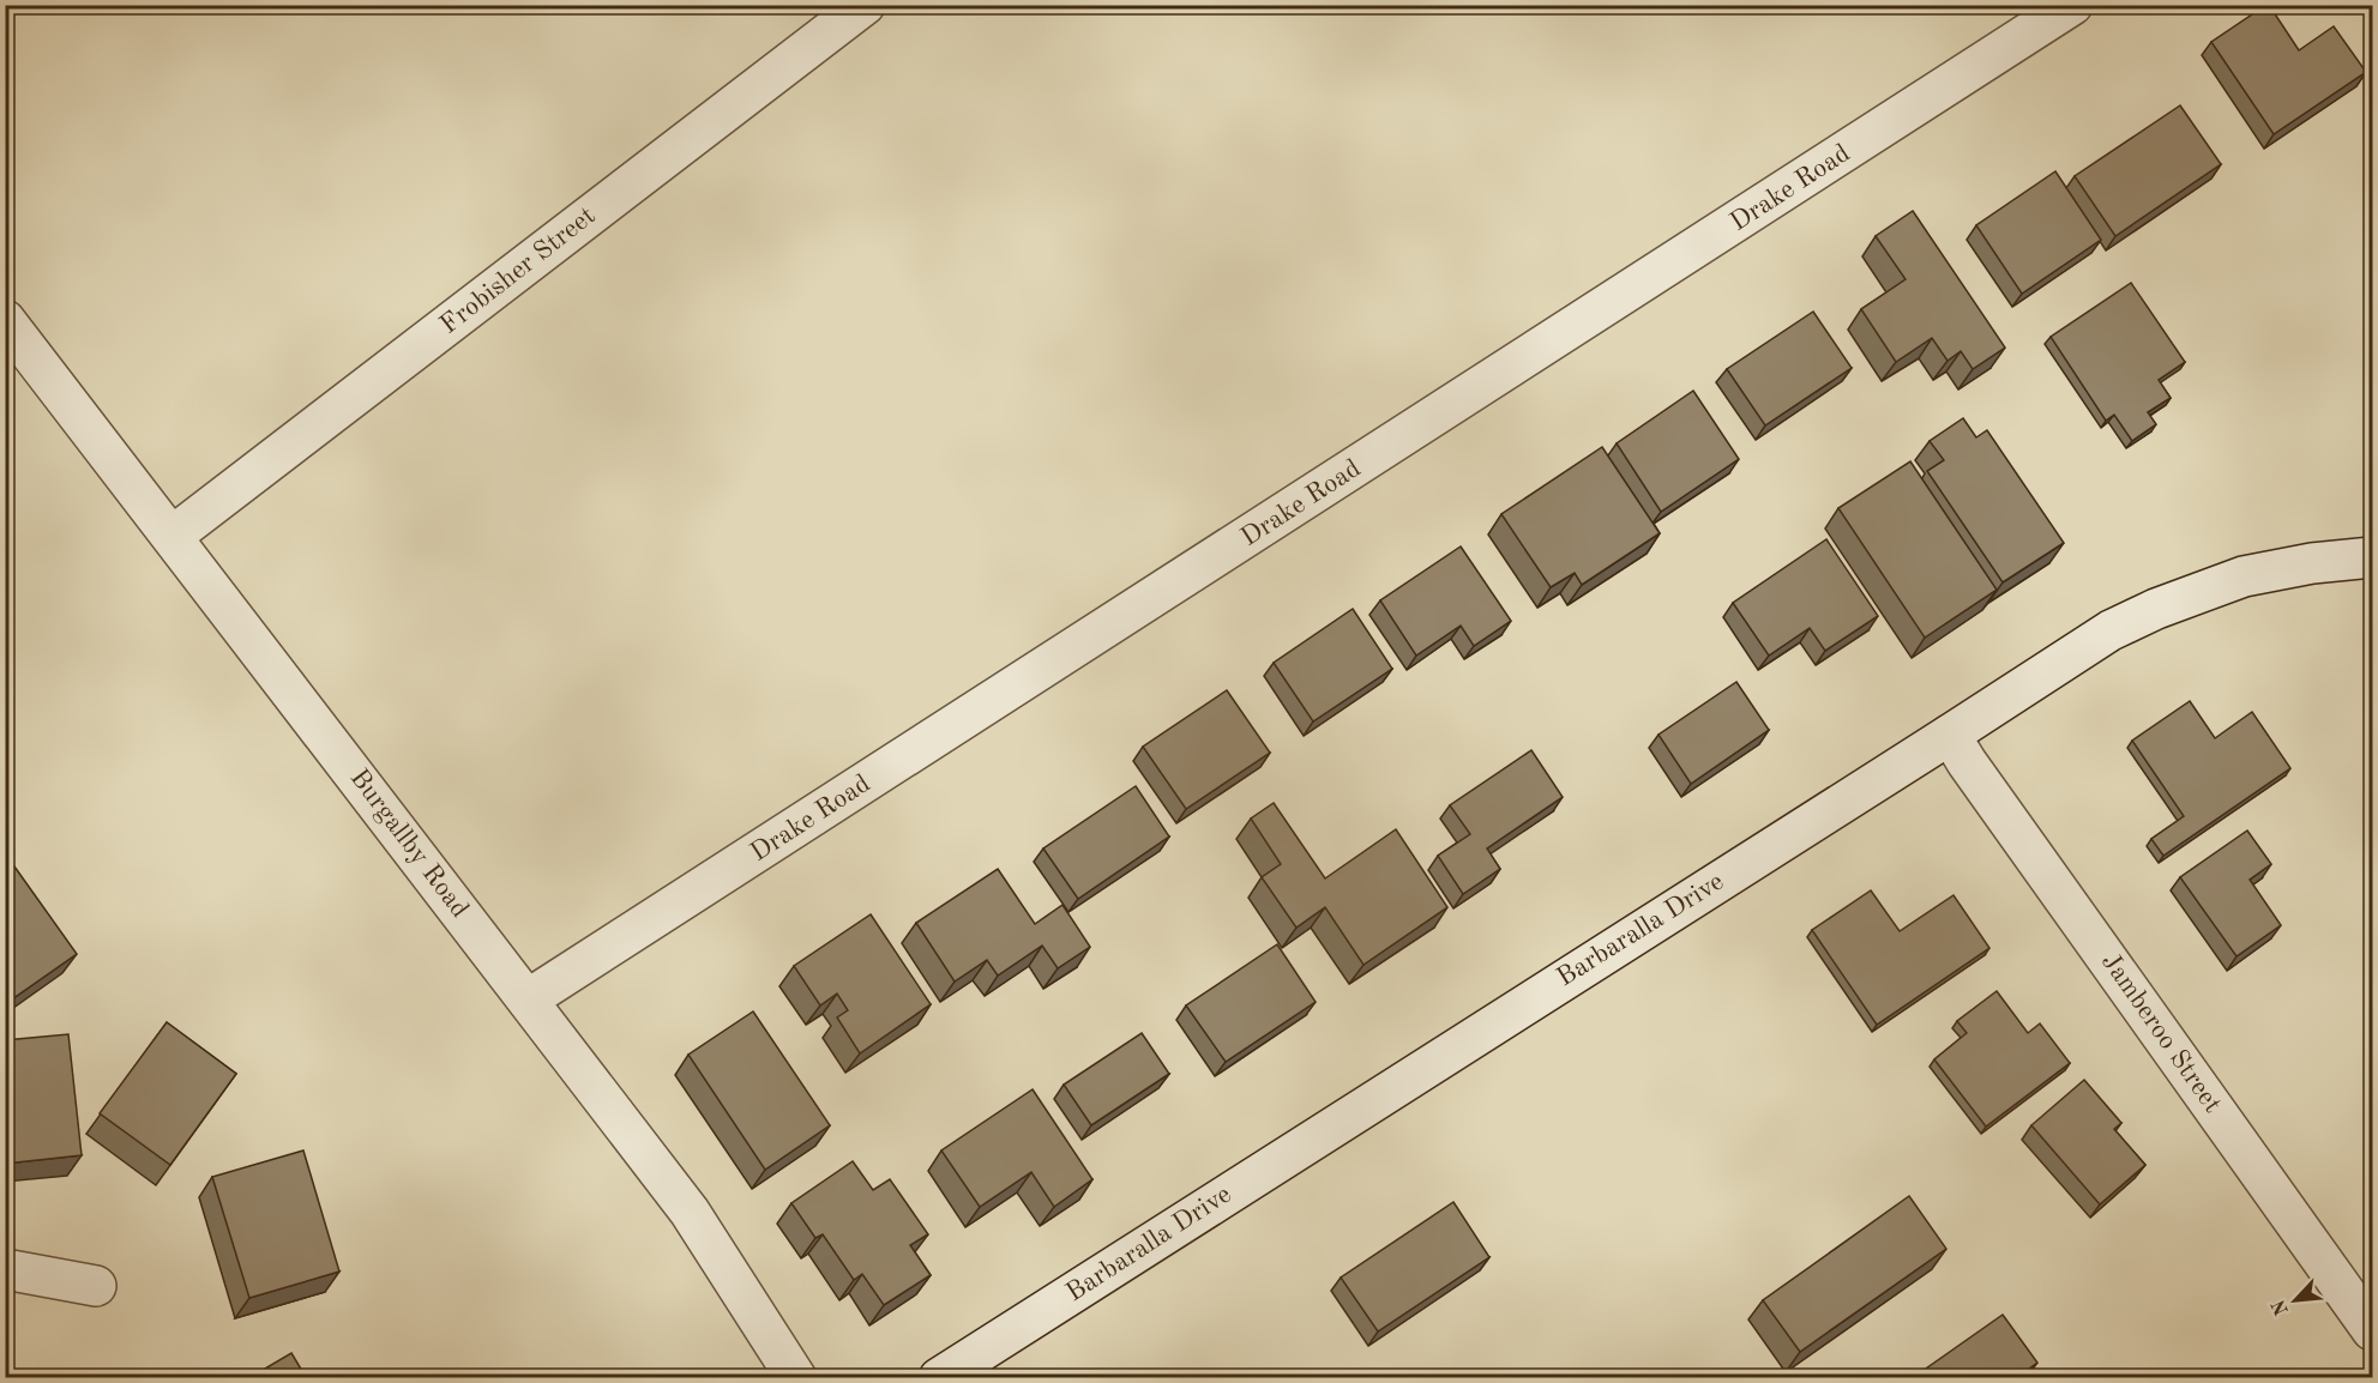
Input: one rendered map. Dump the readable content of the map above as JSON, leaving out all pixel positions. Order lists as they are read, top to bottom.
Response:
{
  "streets": {
    "street": [
      "Drake Road",
      "Frobisher Street",
      "Burgallby Road",
      "Barbaralla Drive",
      "Jamberoo Street"
    ]
  },
  "crossings": [
    ["Drake Road", "Burgallby Road"],
    ["Frobisher Street", "Burgallby Road"],
    ["Barbaralla Drive", "Jamberoo Street"]
  ],
  "north": "bottom left"
}
